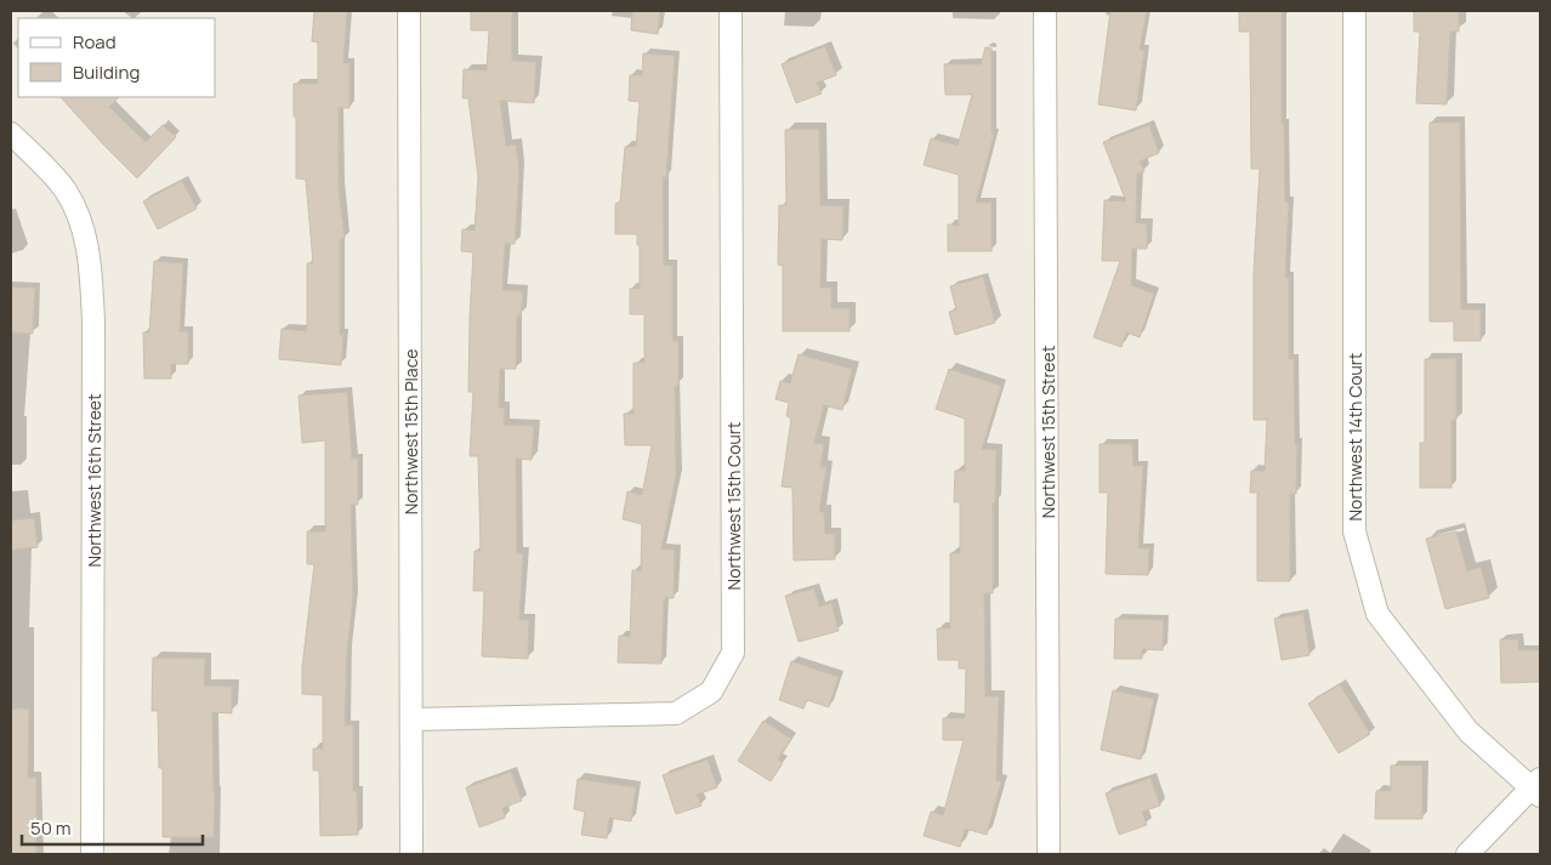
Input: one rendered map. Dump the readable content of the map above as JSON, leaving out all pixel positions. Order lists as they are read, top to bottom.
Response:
{
  "streets": {
    "street": [
      "Northwest 15th Place",
      "Northwest 15th Street",
      "Northwest 14th Court",
      "Northwest 16th Street",
      "Northwest 15th Court"
    ]
  },
  "crossings": [
    ["Northwest 15th Place", "Northwest 15th Court"]
  ],
  "legend": ["Road", "Building"],
  "scale_bar": "50 m"
}
